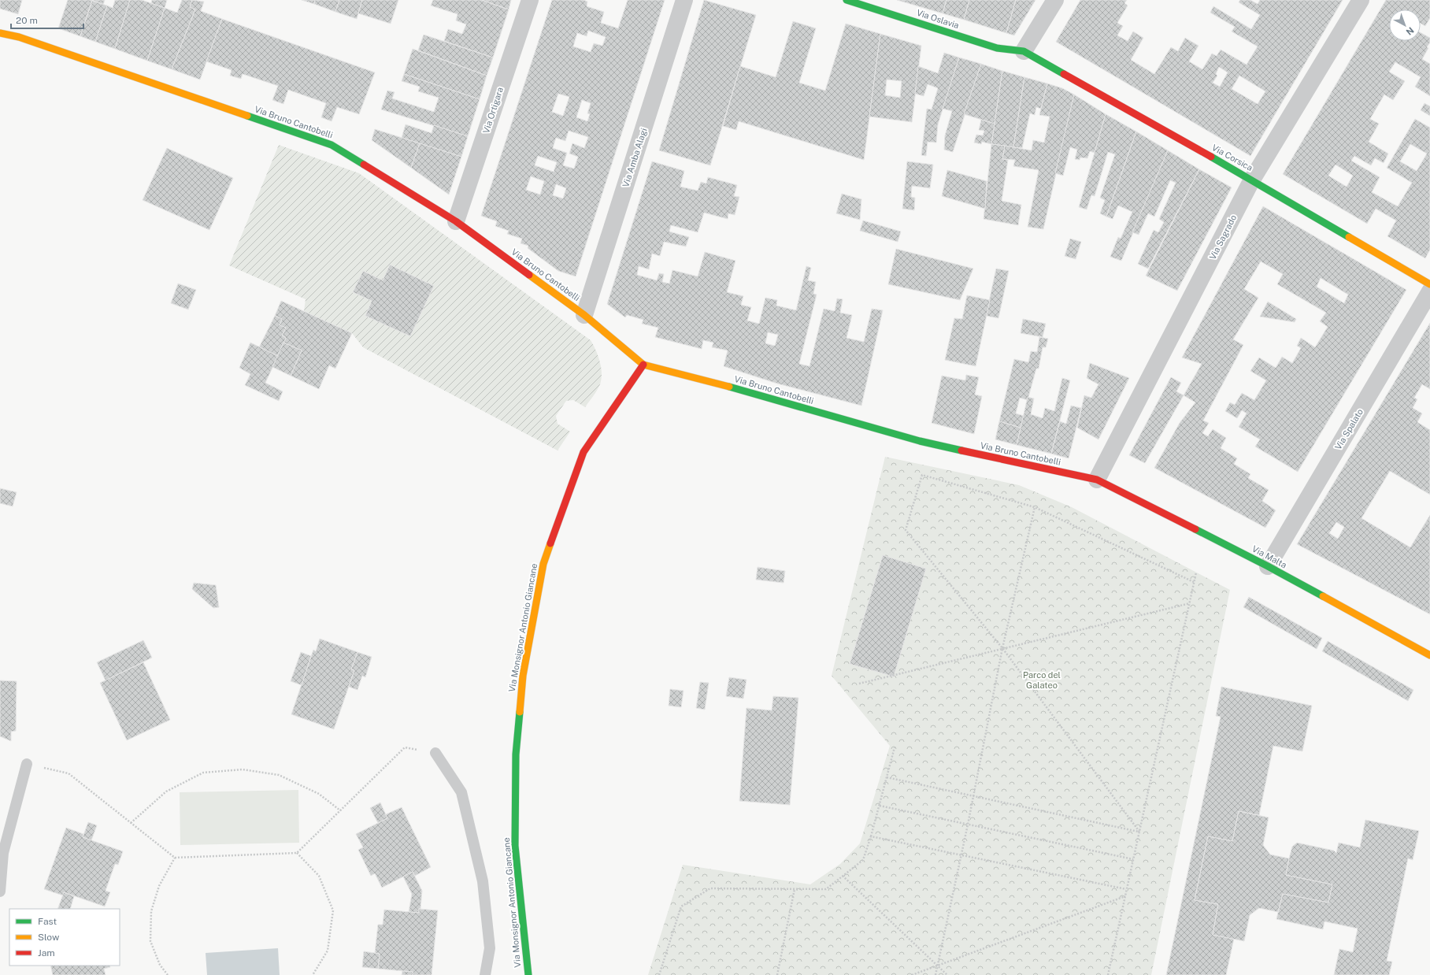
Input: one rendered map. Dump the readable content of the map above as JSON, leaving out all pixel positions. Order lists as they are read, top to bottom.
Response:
{
  "streets": {
    "street": [
      "Via Oslavia",
      "Via Ortigara",
      "Via Bruno Cantobelli",
      "Via Amba Alagi",
      "Via Corsica",
      "Via Sagrado",
      "Via Spalato",
      "Via Malta",
      "Via Monsignor Antonio Giancane"
    ]
  },
  "crossings": [
    ["Via Oslavia", "Via Corsica"],
    ["Via Ortigara", "Via Bruno Cantobelli"],
    ["Via Bruno Cantobelli", "Via Amba Alagi"],
    ["Via Bruno Cantobelli", "Via Sagrado"],
    ["Via Bruno Cantobelli", "Via Malta"],
    ["Via Bruno Cantobelli", "Via Monsignor Antonio Giancane"],
    ["Via Corsica", "Via Sagrado"],
    ["Via Sagrado", "Via Malta"],
    ["Via Spalato", "Via Malta"]
  ],
  "parks": ["Parco del Galateo"],
  "legend": ["Fast", "Slow", "Jam"],
  "scale_bar": "20 m",
  "north": "bottom right"
}
